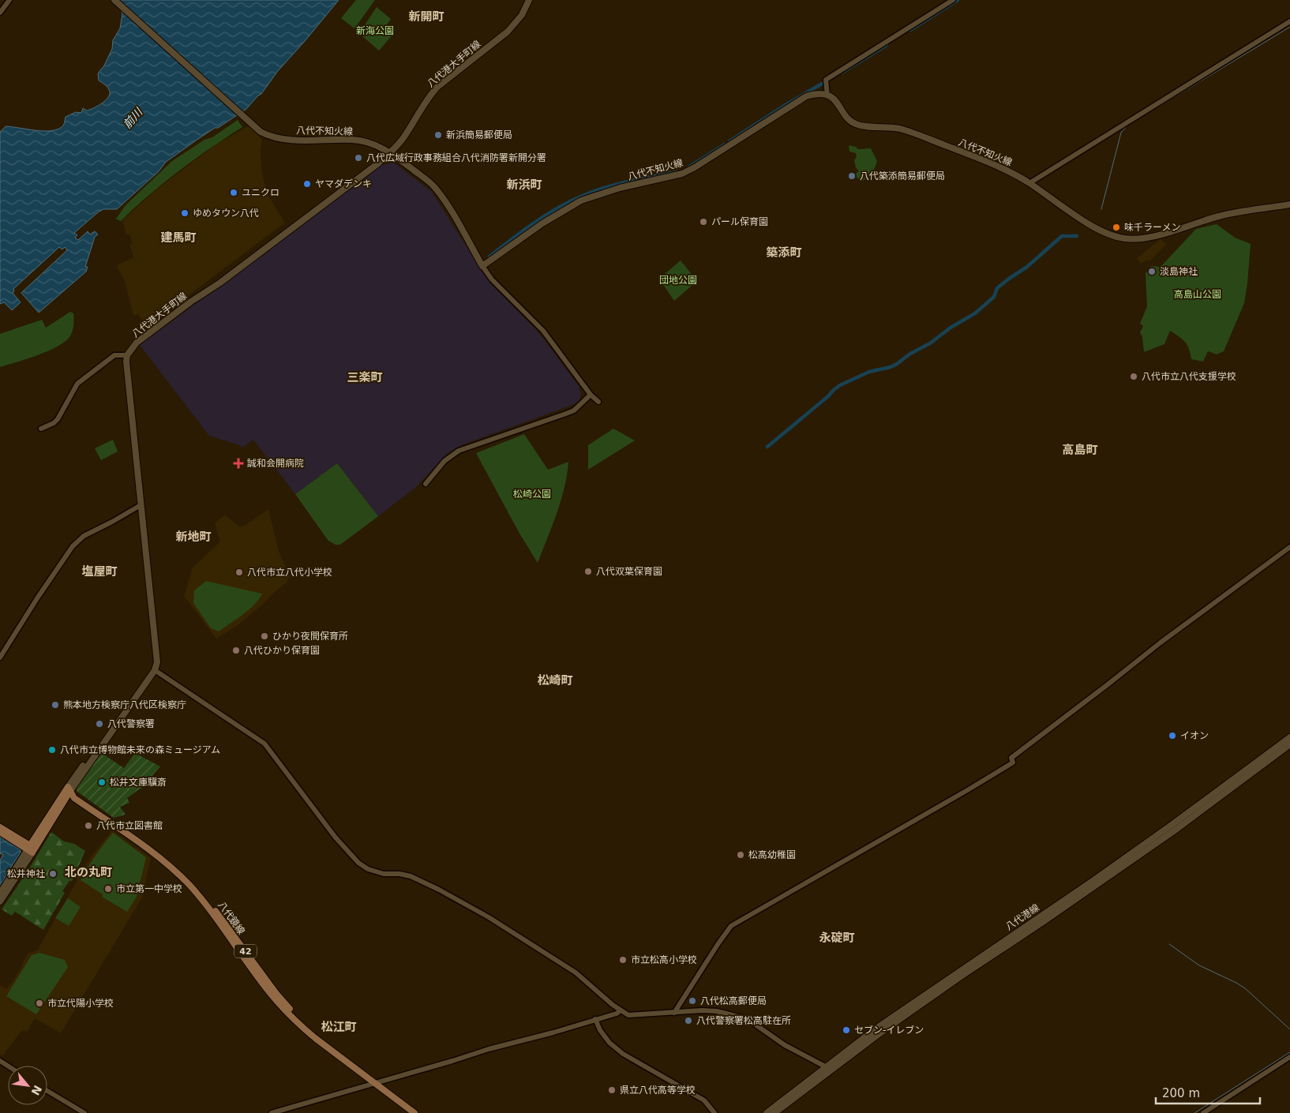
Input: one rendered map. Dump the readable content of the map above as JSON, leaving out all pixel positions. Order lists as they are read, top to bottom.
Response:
{
  "streets": {
    "main road": [
      "八代港大手町線",
      "八代不知火線",
      "八代港線",
      "八代鏡線",
      "42"
    ]
  },
  "crossings": [
    ["八代港大手町線", "八代不知火線"]
  ],
  "districts": [
    "新開町",
    "新浜町",
    "建馬町",
    "築添町",
    "三楽町",
    "高島町",
    "新地町",
    "塩屋町",
    "松崎町",
    "北の丸町",
    "永碇町",
    "松江町"
  ],
  "water": ["前川"],
  "parks": [
    "新海公園",
    "団地公園",
    "高島山公園",
    "松崎公園"
  ],
  "places": {
    "other": [
      "新浜簡易郵便局",
      "八代広域行政事務組合八代消防署新開分署",
      "八代築添簡易郵便局",
      "ヤマダデンキ",
      "ユニクロ",
      "ゆめタウン八代",
      "パール保育園",
      "味千ラーメン",
      "淡島神社",
      "八代市立八代支援学校",
      "八代双葉保育園",
      "八代市立八代小学校",
      "ひかり夜間保育所",
      "八代ひかり保育園",
      "熊本地方検察庁八代区検察庁",
      "八代警察署",
      "イオン",
      "八代市立博物館未来の森ミュージアム",
      "松井文庫驥斎",
      "八代市立図書館",
      "松高幼稚園",
      "松井神社",
      "市立第一中学校",
      "市立松高小学校",
      "八代松高郵便局",
      "市立代陽小学校",
      "八代警察署松高駐在所",
      "セブン-イレブン",
      "県立八代高等学校"
    ],
    "health": ["誠和会開病院"]
  },
  "scale_bar": "200 m",
  "north": "bottom right"
}
